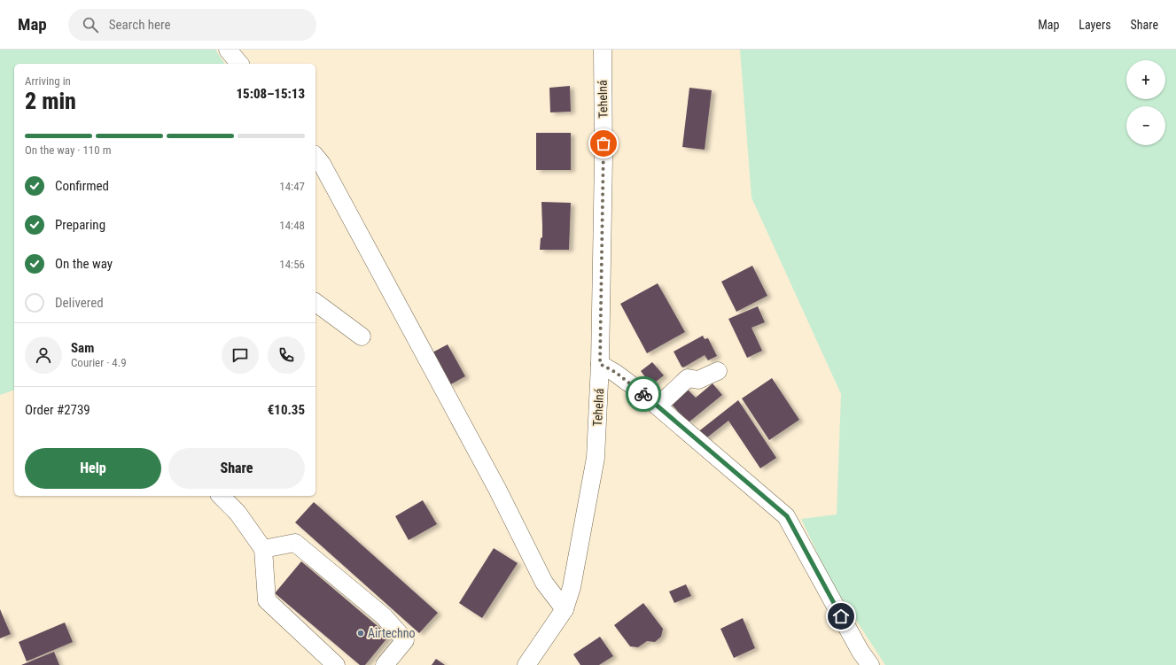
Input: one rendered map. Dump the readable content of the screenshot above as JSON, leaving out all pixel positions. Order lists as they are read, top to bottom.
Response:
{
  "streets": {
    "street": ["Tehelná"]
  },
  "places": ["Airtechno"],
  "page": {
    "header": "Map",
    "search": "Search here",
    "nav": ["Map", "Layers", "Share"],
    "map_buttons": ["+", "−"],
    "heading": ["2 min", "Arriving in", "15:08–15:13"],
    "panel": [
      "Sam",
      "Courier · 4.9",
      "Order #2739",
      "€10.35"
    ],
    "bar": "On the way · 110 m",
    "list": [
      ["Confirmed", "14:47"],
      ["Preparing", "14:48"],
      ["On the way", "14:56"],
      "Delivered"
    ],
    "buttons": ["Help", "Share"]
  }
}
